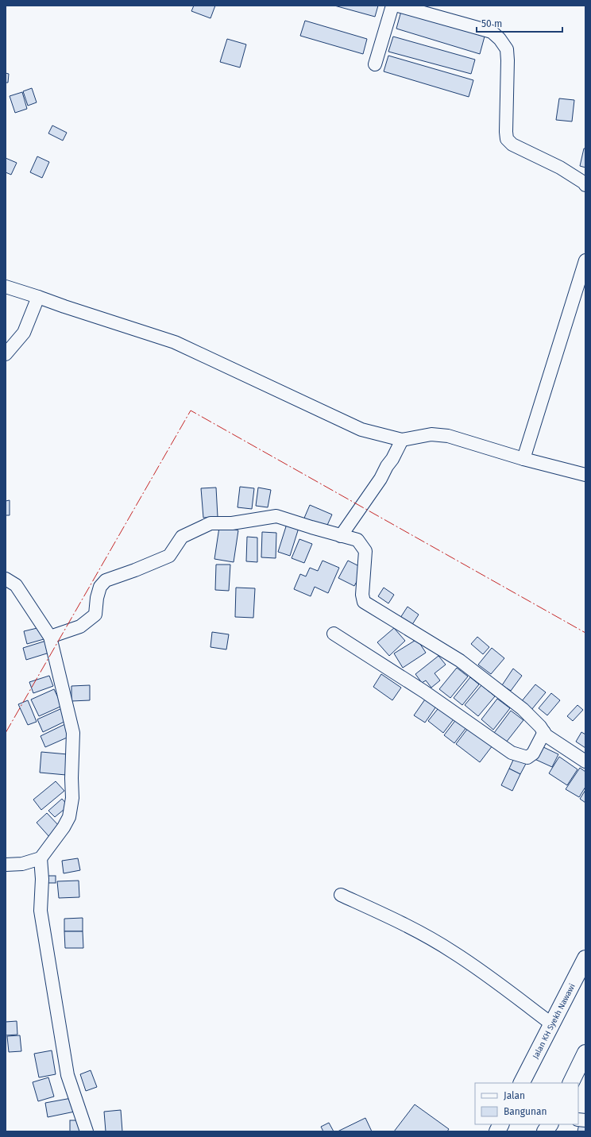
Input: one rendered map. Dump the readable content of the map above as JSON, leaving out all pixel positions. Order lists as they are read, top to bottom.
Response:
{
  "streets": {
    "main road": ["Jalan KH Syekh Nawawi"]
  },
  "legend": ["Jalan", "Bangunan"],
  "scale_bar": "50 m"
}
